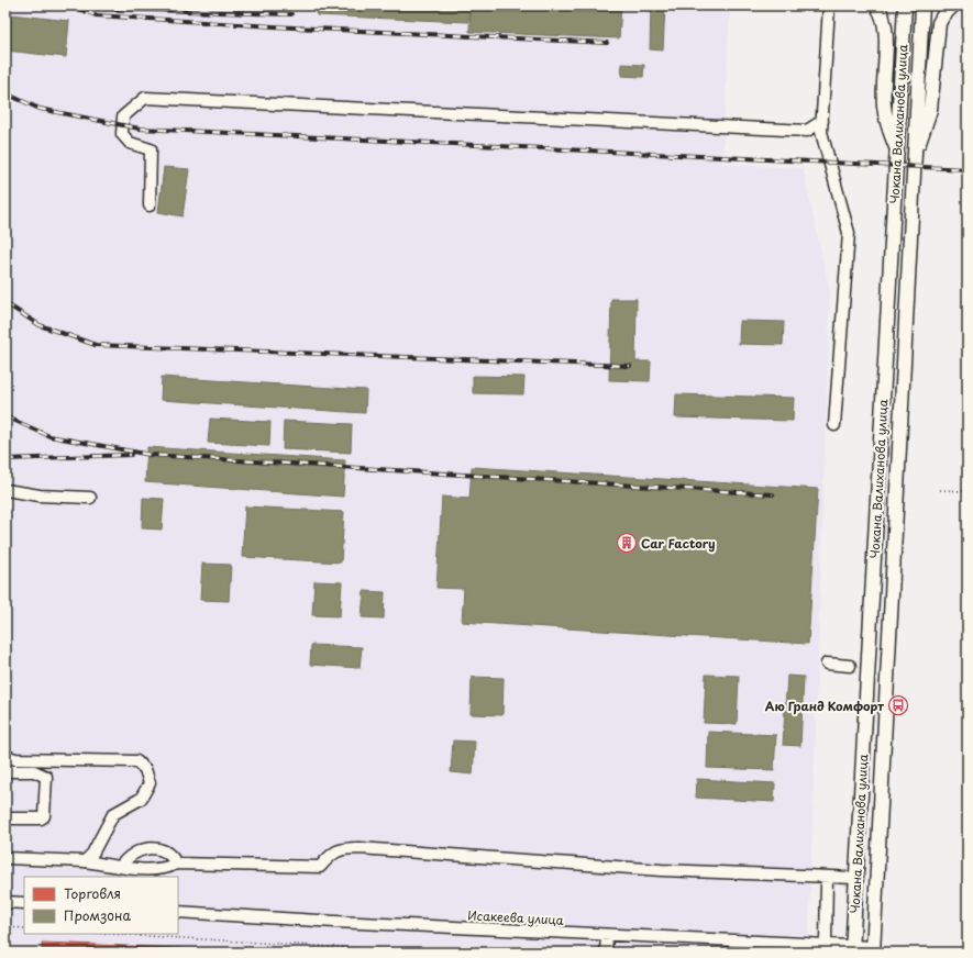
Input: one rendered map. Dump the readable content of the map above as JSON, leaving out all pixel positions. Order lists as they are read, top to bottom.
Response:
{
  "streets": {
    "main road": ["Чокана Валиханова улица"],
    "street": ["Исакеева улица"]
  },
  "crossings": [
    ["Чокана Валиханова улица", "Исакеева улица"]
  ],
  "places": {
    "building": ["Car Factory"],
    "bus stop": ["Аю Гранд Комфорт"]
  },
  "legend": ["Торговля", "Промзона"]
}
